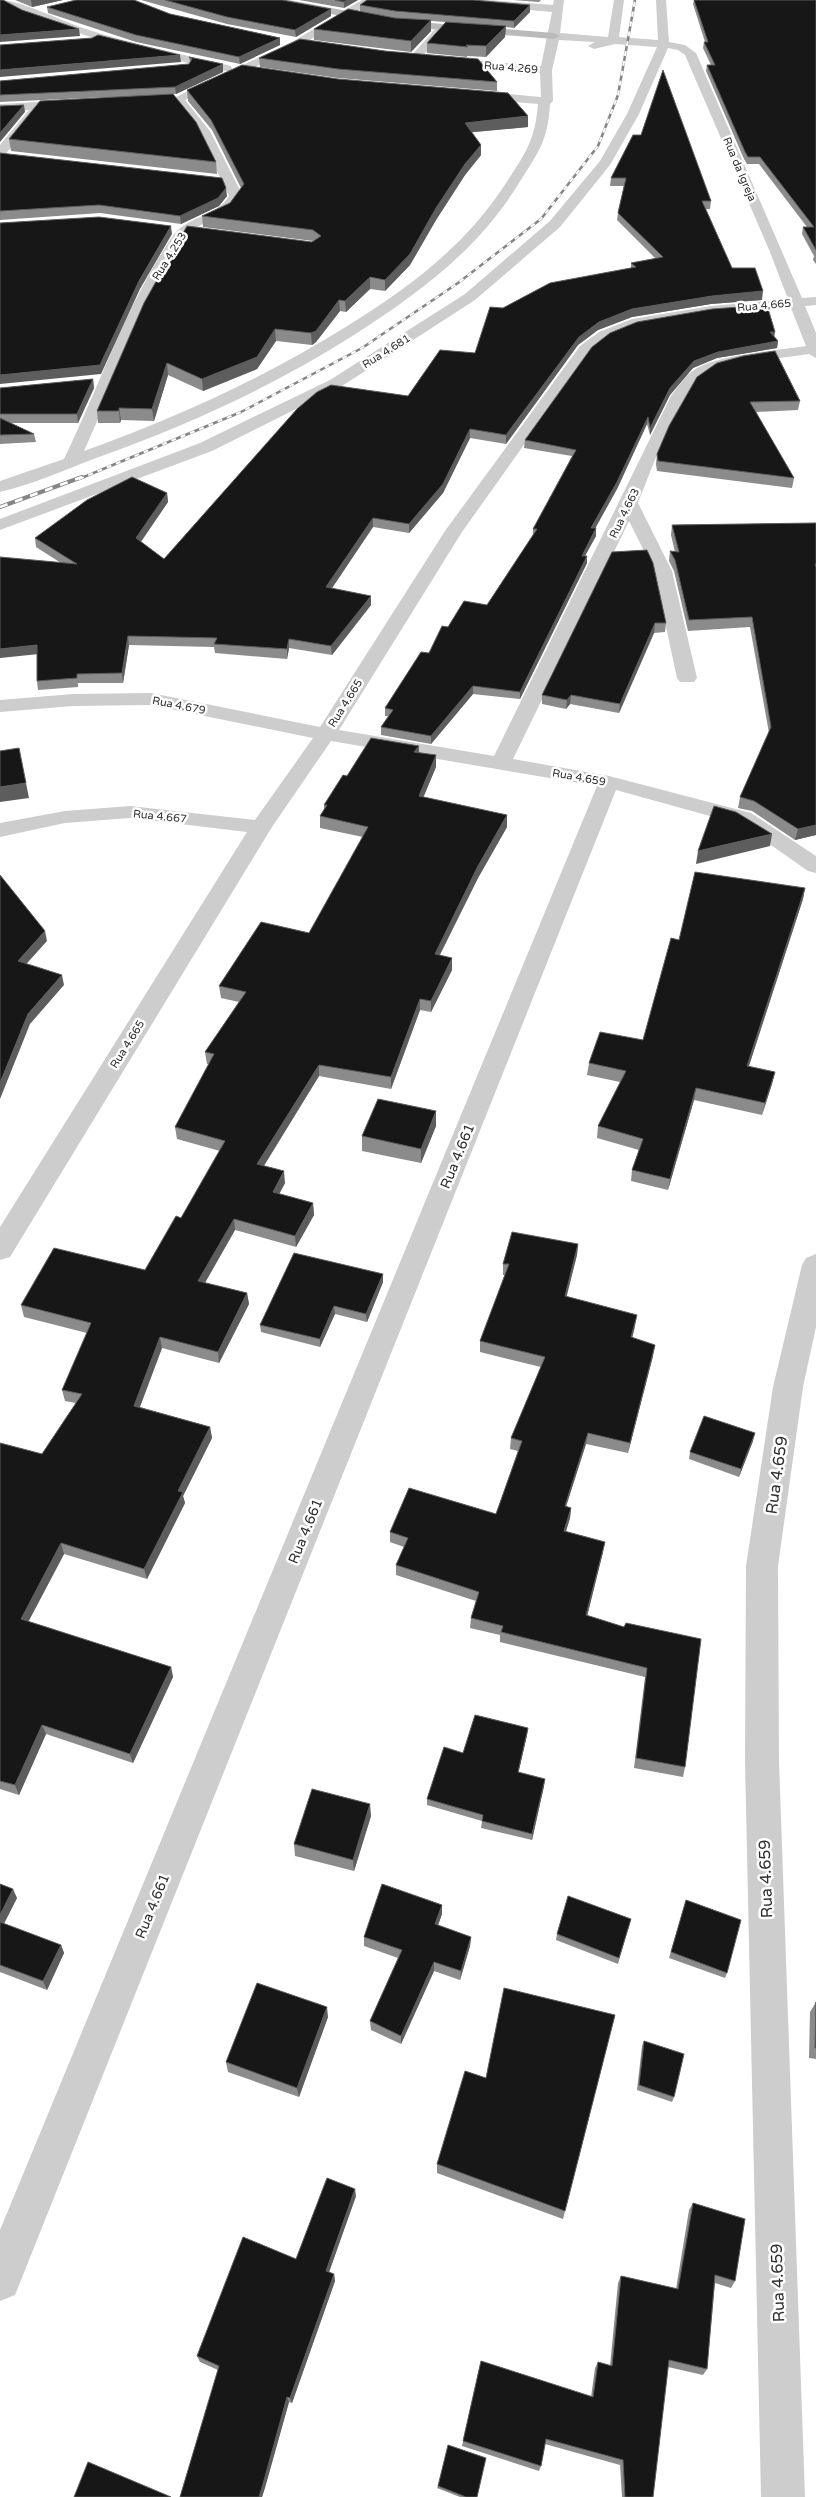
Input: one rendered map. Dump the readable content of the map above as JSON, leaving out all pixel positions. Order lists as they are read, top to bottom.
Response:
{
  "streets": {
    "street": [
      "Rua 4.269",
      "Rua da Igreja",
      "Rua 4.253",
      "Rua 4.665",
      "Rua 4.681",
      "Rua 4.663",
      "Rua 4.679",
      "Rua 4.659",
      "Rua 4.667",
      "Rua 4.661"
    ]
  },
  "crossings": [
    ["Rua da Igreja", "Rua 4.665"],
    ["Rua da Igreja", "Rua 4.681"],
    ["Rua da Igreja", "Rua 4.663"],
    ["Rua 4.665", "Rua 4.679"],
    ["Rua 4.665", "Rua 4.659"],
    ["Rua 4.665", "Rua 4.667"],
    ["Rua 4.663", "Rua 4.659"],
    ["Rua 4.679", "Rua 4.659"],
    ["Rua 4.659", "Rua 4.661"]
  ]
}
